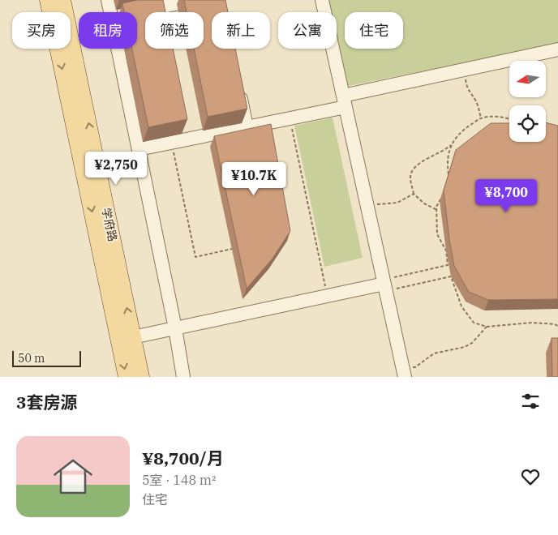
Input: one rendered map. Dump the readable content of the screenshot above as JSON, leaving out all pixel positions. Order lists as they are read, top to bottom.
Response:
{
  "streets": {
    "main road": ["学府路"]
  },
  "scale_bar": "50 m",
  "north": "left",
  "page": {
    "chip": [
      "买房",
      "租房",
      "筛选",
      "新上",
      "公寓",
      "住宅"
    ],
    "price": ["¥2,750", "¥10.7K", "¥8,700"],
    "scale": "50 m",
    "heading": "3套房源",
    "list": [
      {
        "name": "¥8,700/月",
        "note": "5室 · 148 m² · 住宅"
      }
    ]
  }
}
